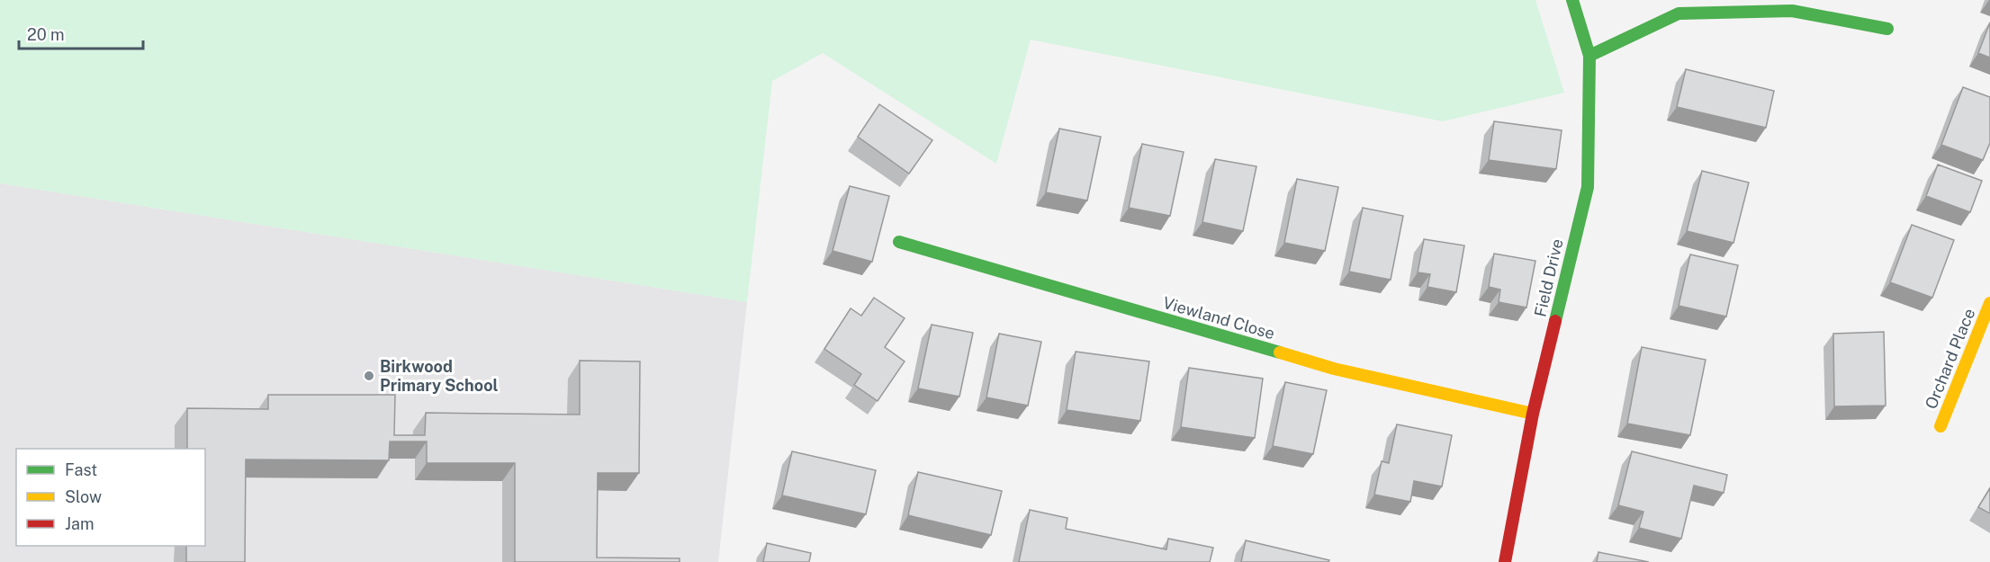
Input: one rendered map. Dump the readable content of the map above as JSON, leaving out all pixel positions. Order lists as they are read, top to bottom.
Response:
{
  "streets": {
    "street": ["Field Drive", "Viewland Close", "Orchard Place"]
  },
  "crossings": [
    ["Field Drive", "Viewland Close"]
  ],
  "places": ["Birkwood Primary School"],
  "legend": ["Fast", "Slow", "Jam"],
  "scale_bar": "20 m"
}
